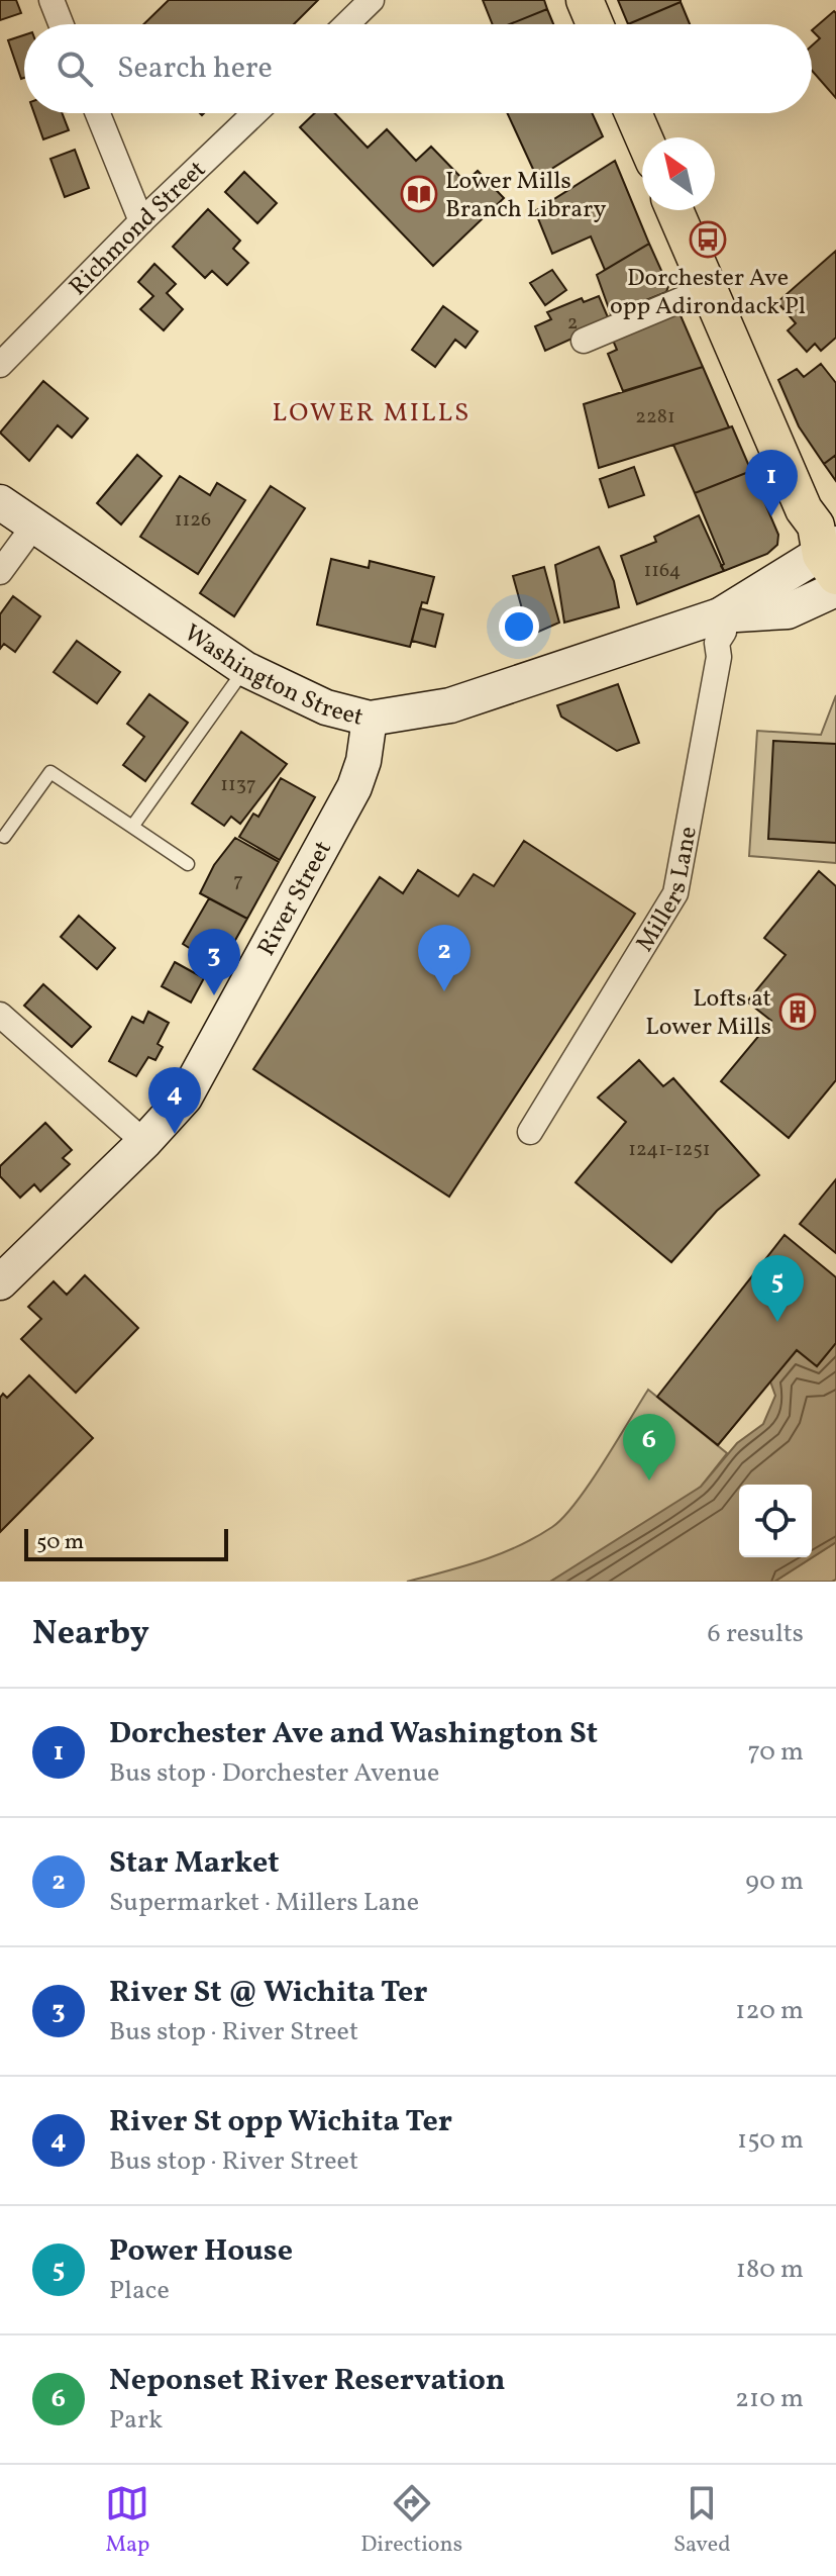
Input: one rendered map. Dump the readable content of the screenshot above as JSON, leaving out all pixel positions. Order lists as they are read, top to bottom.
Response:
{
  "streets": {
    "main road": ["Washington Street", "River Street"],
    "street": ["Richmond Street", "Millers Lane"]
  },
  "crossings": [
    ["Washington Street", "Millers Lane"],
    ["Washington Street", "River Street"]
  ],
  "districts": ["LOWER MILLS"],
  "places": {
    "library": ["Lower Mills Branch Library"],
    "bus stop": ["Dorchester Ave opp Adirondack Pl"],
    "building": ["Lofts at Lower Mills"]
  },
  "house_numbers": [
    "2",
    "2281",
    "1126",
    "1164",
    "1137",
    "7",
    "1241-1251"
  ],
  "scale_bar": "50 m",
  "north": "top left",
  "page": {
    "search": "Search here",
    "pins": [
      "1",
      "2",
      "3",
      "4",
      "5",
      "6"
    ],
    "scale": "50 m",
    "heading": ["Nearby", "6 results"],
    "list": [
      {
        "mark": "1",
        "name": "Dorchester Ave and Washington St",
        "note": "Bus stop · Dorchester Avenue",
        "value": "70 m"
      },
      {
        "mark": "2",
        "name": "Star Market",
        "note": "Supermarket · Millers Lane",
        "value": "90 m"
      },
      {
        "mark": "3",
        "name": "River St @ Wichita Ter",
        "note": "Bus stop · River Street",
        "value": "120 m"
      },
      {
        "mark": "4",
        "name": "River St opp Wichita Ter",
        "note": "Bus stop · River Street",
        "value": "150 m"
      },
      {
        "mark": "5",
        "name": "Power House",
        "note": "Place",
        "value": "180 m"
      },
      {
        "mark": "6",
        "name": "Neponset River Reservation",
        "note": "Park",
        "value": "210 m"
      }
    ],
    "nav": ["Map", "Directions", "Saved"]
  }
}
